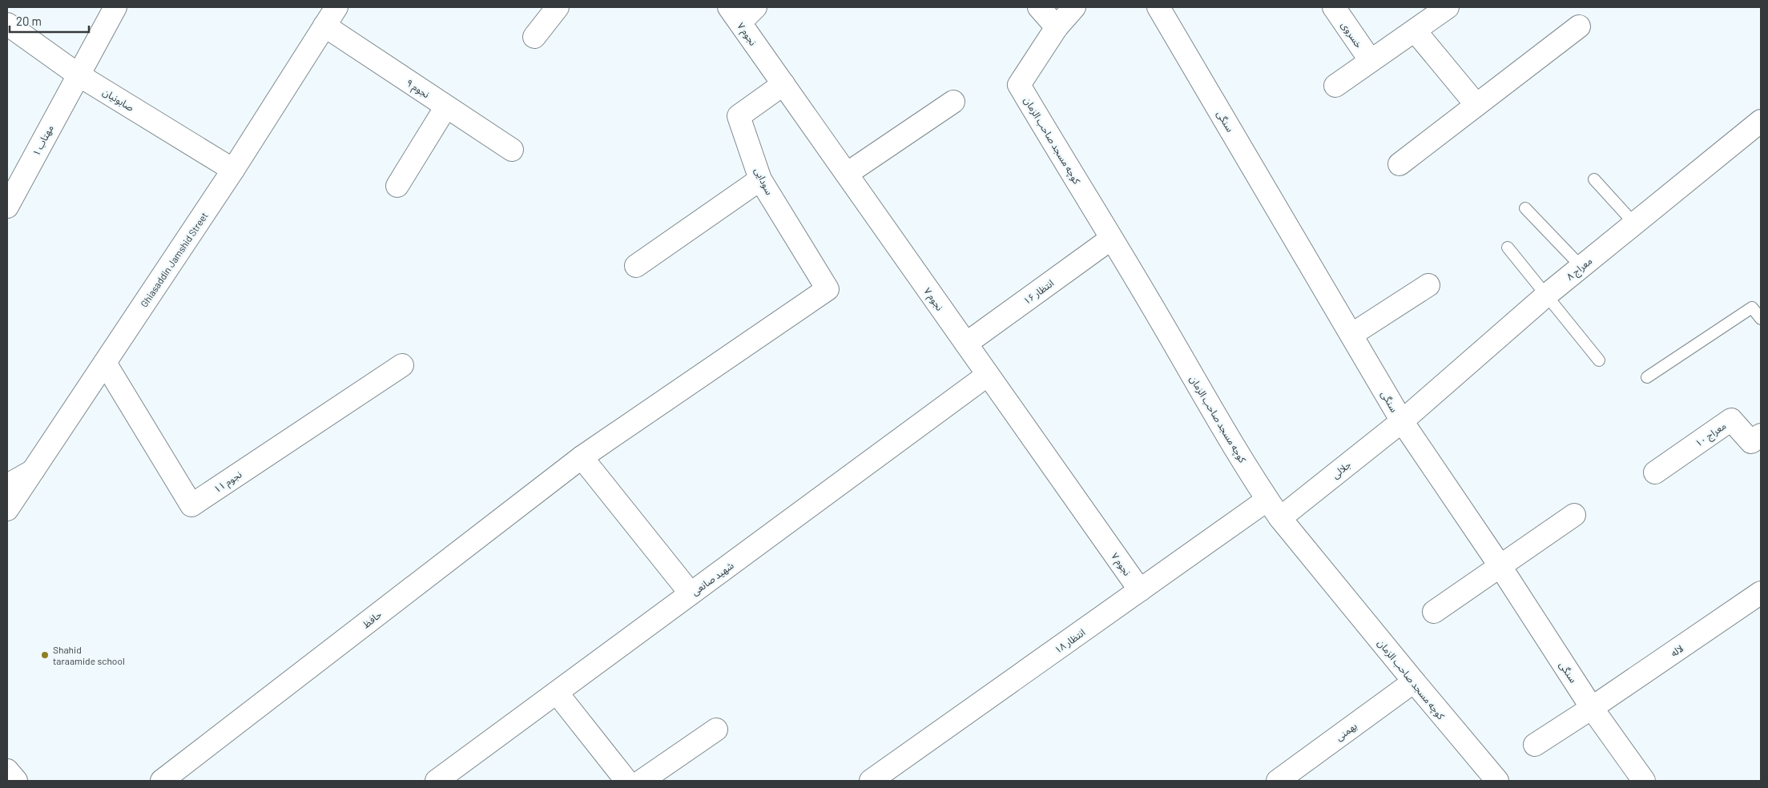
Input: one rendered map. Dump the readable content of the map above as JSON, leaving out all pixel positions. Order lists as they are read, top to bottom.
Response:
{
  "streets": {
    "street": [
      "نجوم ۷",
      "خسروی",
      "نجوم ۹",
      "صابونیان",
      "سنگی",
      "مهتاب ۱",
      "کوچه مسجد صاحب الزمان",
      "سودایی",
      "Ghiasaddin Jamshid Street",
      "معراج ۸",
      "انتظار ۱۶",
      "معراج ۱۰",
      "جلالی",
      "نجوم ۱۱",
      "شهید صانعی",
      "حافظ",
      "انتظار ۱۸",
      "لاله",
      "بهمنی"
    ]
  },
  "crossings": [
    ["نجوم ۷", "سودایی"],
    ["نجوم ۷", "انتظار ۱۶"],
    ["نجوم ۷", "شهید صانعی"],
    ["نجوم ۷", "انتظار ۱۸"],
    ["نجوم ۹", "Ghiasaddin Jamshid Street"],
    ["صابونیان", "مهتاب ۱"],
    ["صابونیان", "Ghiasaddin Jamshid Street"],
    ["سنگی", "معراج ۸"],
    ["سنگی", "جلالی"],
    ["سنگی", "لاله"],
    ["کوچه مسجد صاحب الزمان", "انتظار ۱۶"],
    ["کوچه مسجد صاحب الزمان", "جلالی"],
    ["کوچه مسجد صاحب الزمان", "انتظار ۱۸"],
    ["کوچه مسجد صاحب الزمان", "بهمنی"],
    ["سودایی", "حافظ"],
    ["Ghiasaddin Jamshid Street", "نجوم ۱۱"],
    ["معراج ۸", "جلالی"]
  ],
  "places": ["Shahid taraamide school"],
  "scale_bar": "20 m"
}
